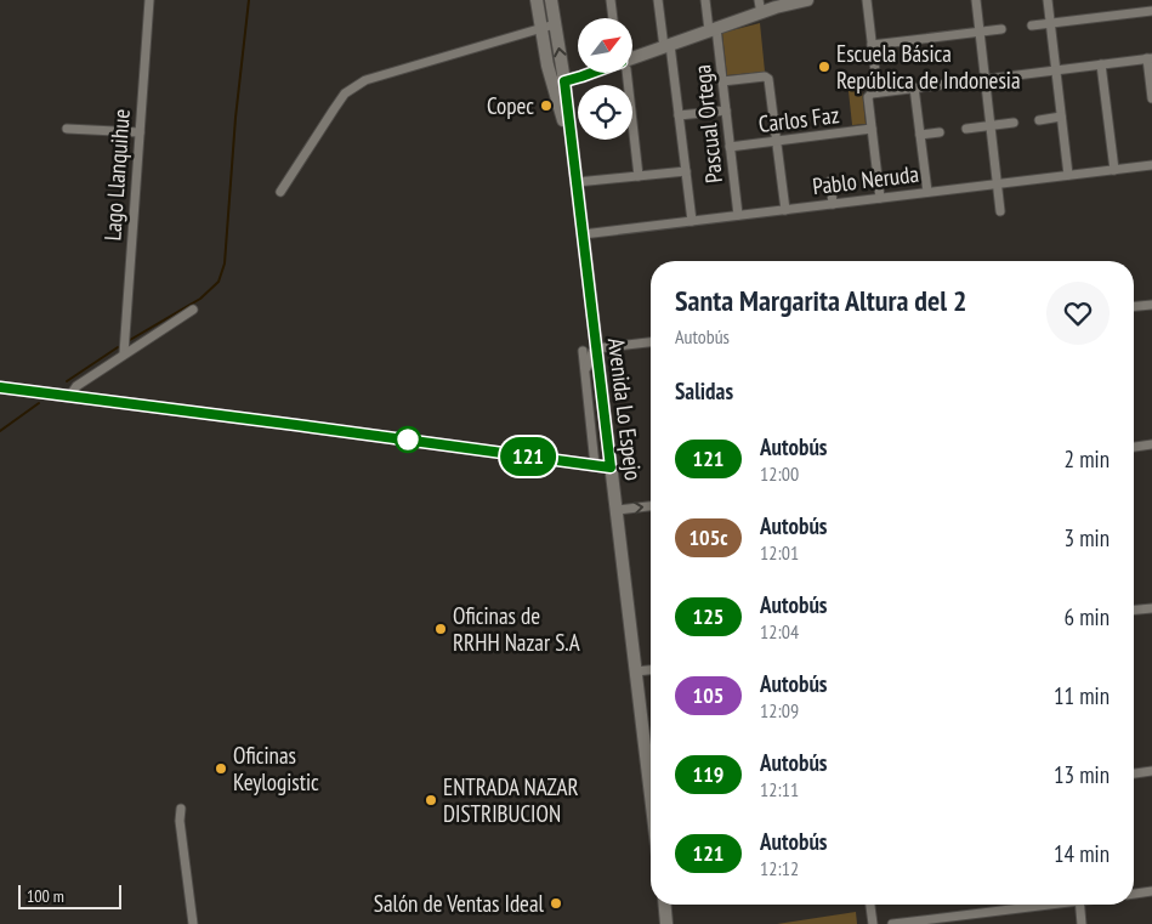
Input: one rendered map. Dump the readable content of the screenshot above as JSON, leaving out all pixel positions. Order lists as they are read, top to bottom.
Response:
{
  "streets": {
    "main road": ["Avenida Lo Espejo"],
    "street": [
      "Carlos Faz",
      "Pascual Ortega",
      "Lago Llanquihue",
      "Pablo Neruda"
    ]
  },
  "crossings": [
    ["Carlos Faz", "Pascual Ortega"],
    ["Pascual Ortega", "Pablo Neruda"],
    ["Pablo Neruda", "Avenida Lo Espejo"]
  ],
  "places": [
    "Escuela Básica República de Indonesia",
    "Copec",
    "Oficinas de RRHH Nazar S.A",
    "Oficinas Keylogistic",
    "ENTRADA NAZAR DISTRIBUCION",
    "Salón de Ventas Ideal"
  ],
  "lines": ["bus line 121"],
  "scale_bar": "100 m",
  "north": "top right",
  "page": {
    "on_map": "121",
    "heading": [
      ["Santa Margarita Altura del 2", "Autobús"],
      "Salidas"
    ],
    "list": [
      {
        "mark": "121",
        "name": "Autobús",
        "note": "12:00",
        "value": "2 min"
      },
      {
        "mark": "105c",
        "name": "Autobús",
        "note": "12:01",
        "value": "3 min"
      },
      {
        "mark": "125",
        "name": "Autobús",
        "note": "12:04",
        "value": "6 min"
      },
      {
        "mark": "105",
        "name": "Autobús",
        "note": "12:09",
        "value": "11 min"
      },
      {
        "mark": "119",
        "name": "Autobús",
        "note": "12:11",
        "value": "13 min"
      },
      {
        "mark": "121",
        "name": "Autobús",
        "note": "12:12",
        "value": "14 min"
      }
    ],
    "scale": "100 m"
  }
}
